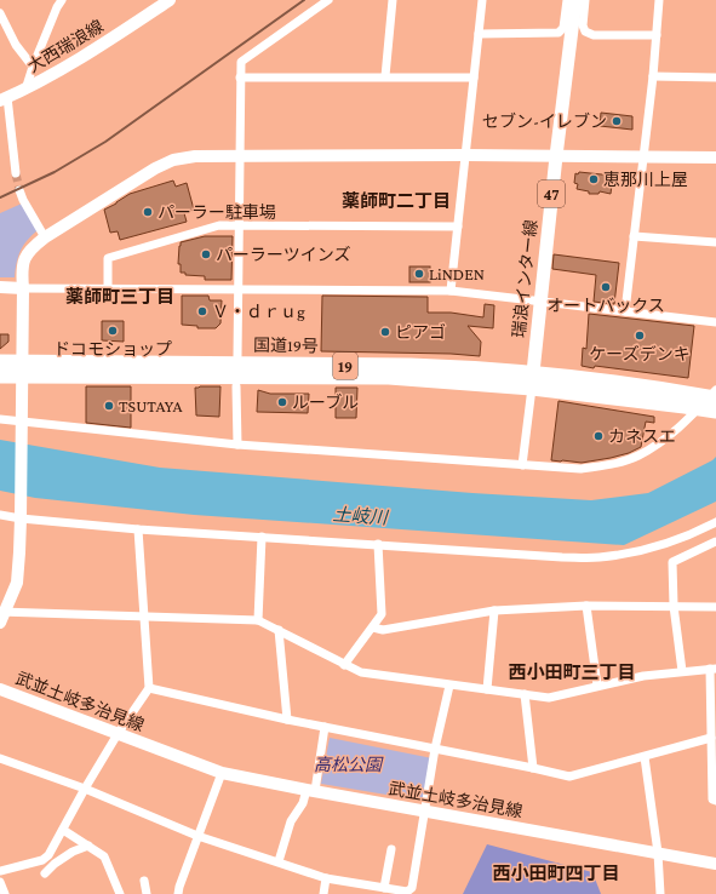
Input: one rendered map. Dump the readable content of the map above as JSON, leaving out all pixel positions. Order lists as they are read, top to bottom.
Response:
{
  "streets": {
    "highway": ["国道19号", "19"],
    "main road": ["47", "瑞浪インター線"],
    "street": ["大西瑞浪線", "武並土岐多治見線"]
  },
  "crossings": [
    ["瑞浪インター線", "国道19号"]
  ],
  "districts": [
    "薬師町二丁目",
    "薬師町三丁目",
    "西小田町三丁目",
    "西小田町四丁目"
  ],
  "water": ["土岐川"],
  "parks": ["高松公園"],
  "places": [
    "セブン-イレブン",
    "恵那川上屋",
    "パーラー駐車場",
    "パーラーツインズ",
    "LiNDEN",
    "オートバックス",
    "Ｖ・ｄｒｕg",
    "ドコモショップ",
    "ピアゴ",
    "ケーズデンキ",
    "ルーブル",
    "TSUTAYA",
    "カネスエ"
  ]
}
